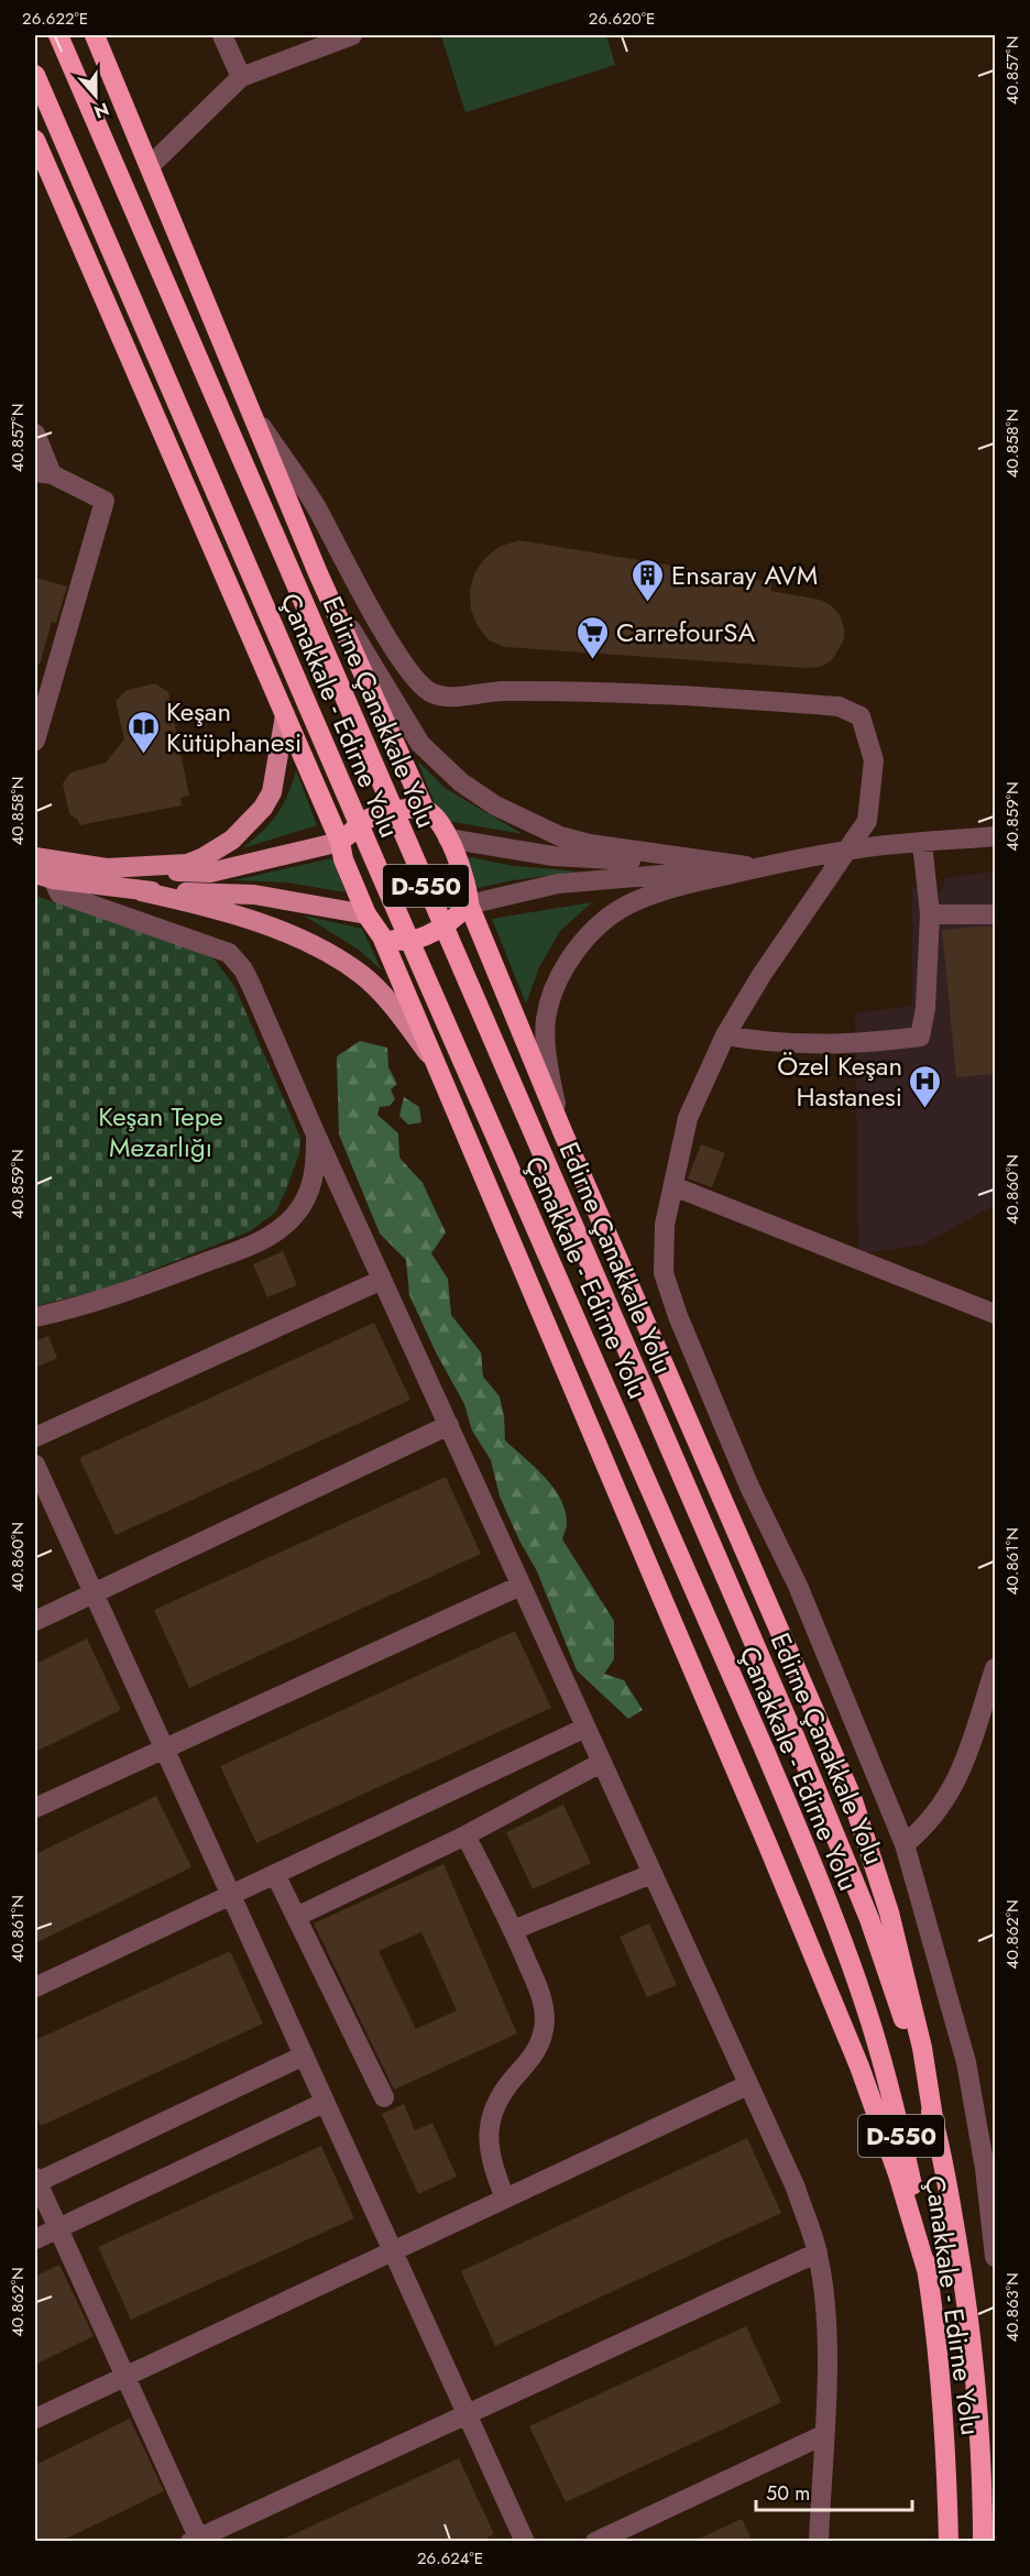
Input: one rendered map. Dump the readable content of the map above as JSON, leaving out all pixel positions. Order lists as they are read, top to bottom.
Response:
{
  "streets": {
    "highway": ["Edirne Çanakkale Yolu", "Çanakkale - Edirne Yolu", "D-550"]
  },
  "parks": ["Keşan Tepe Mezarlığı"],
  "places": {
    "building": ["Ensaray AVM"],
    "supermarket": ["CarrefourSA"],
    "library": ["Keşan Kütüphanesi"],
    "hospital": ["Özel Keşan Hastanesi"]
  },
  "scale_bar": "50 m",
  "north": "bottom",
  "coordinates": [
    "26.622°E",
    "26.620°E",
    "40.857°N",
    "40.858°N",
    "40.859°N",
    "40.860°N",
    "40.861°N",
    "40.862°N",
    "40.863°N",
    "26.624°E"
  ]
}
